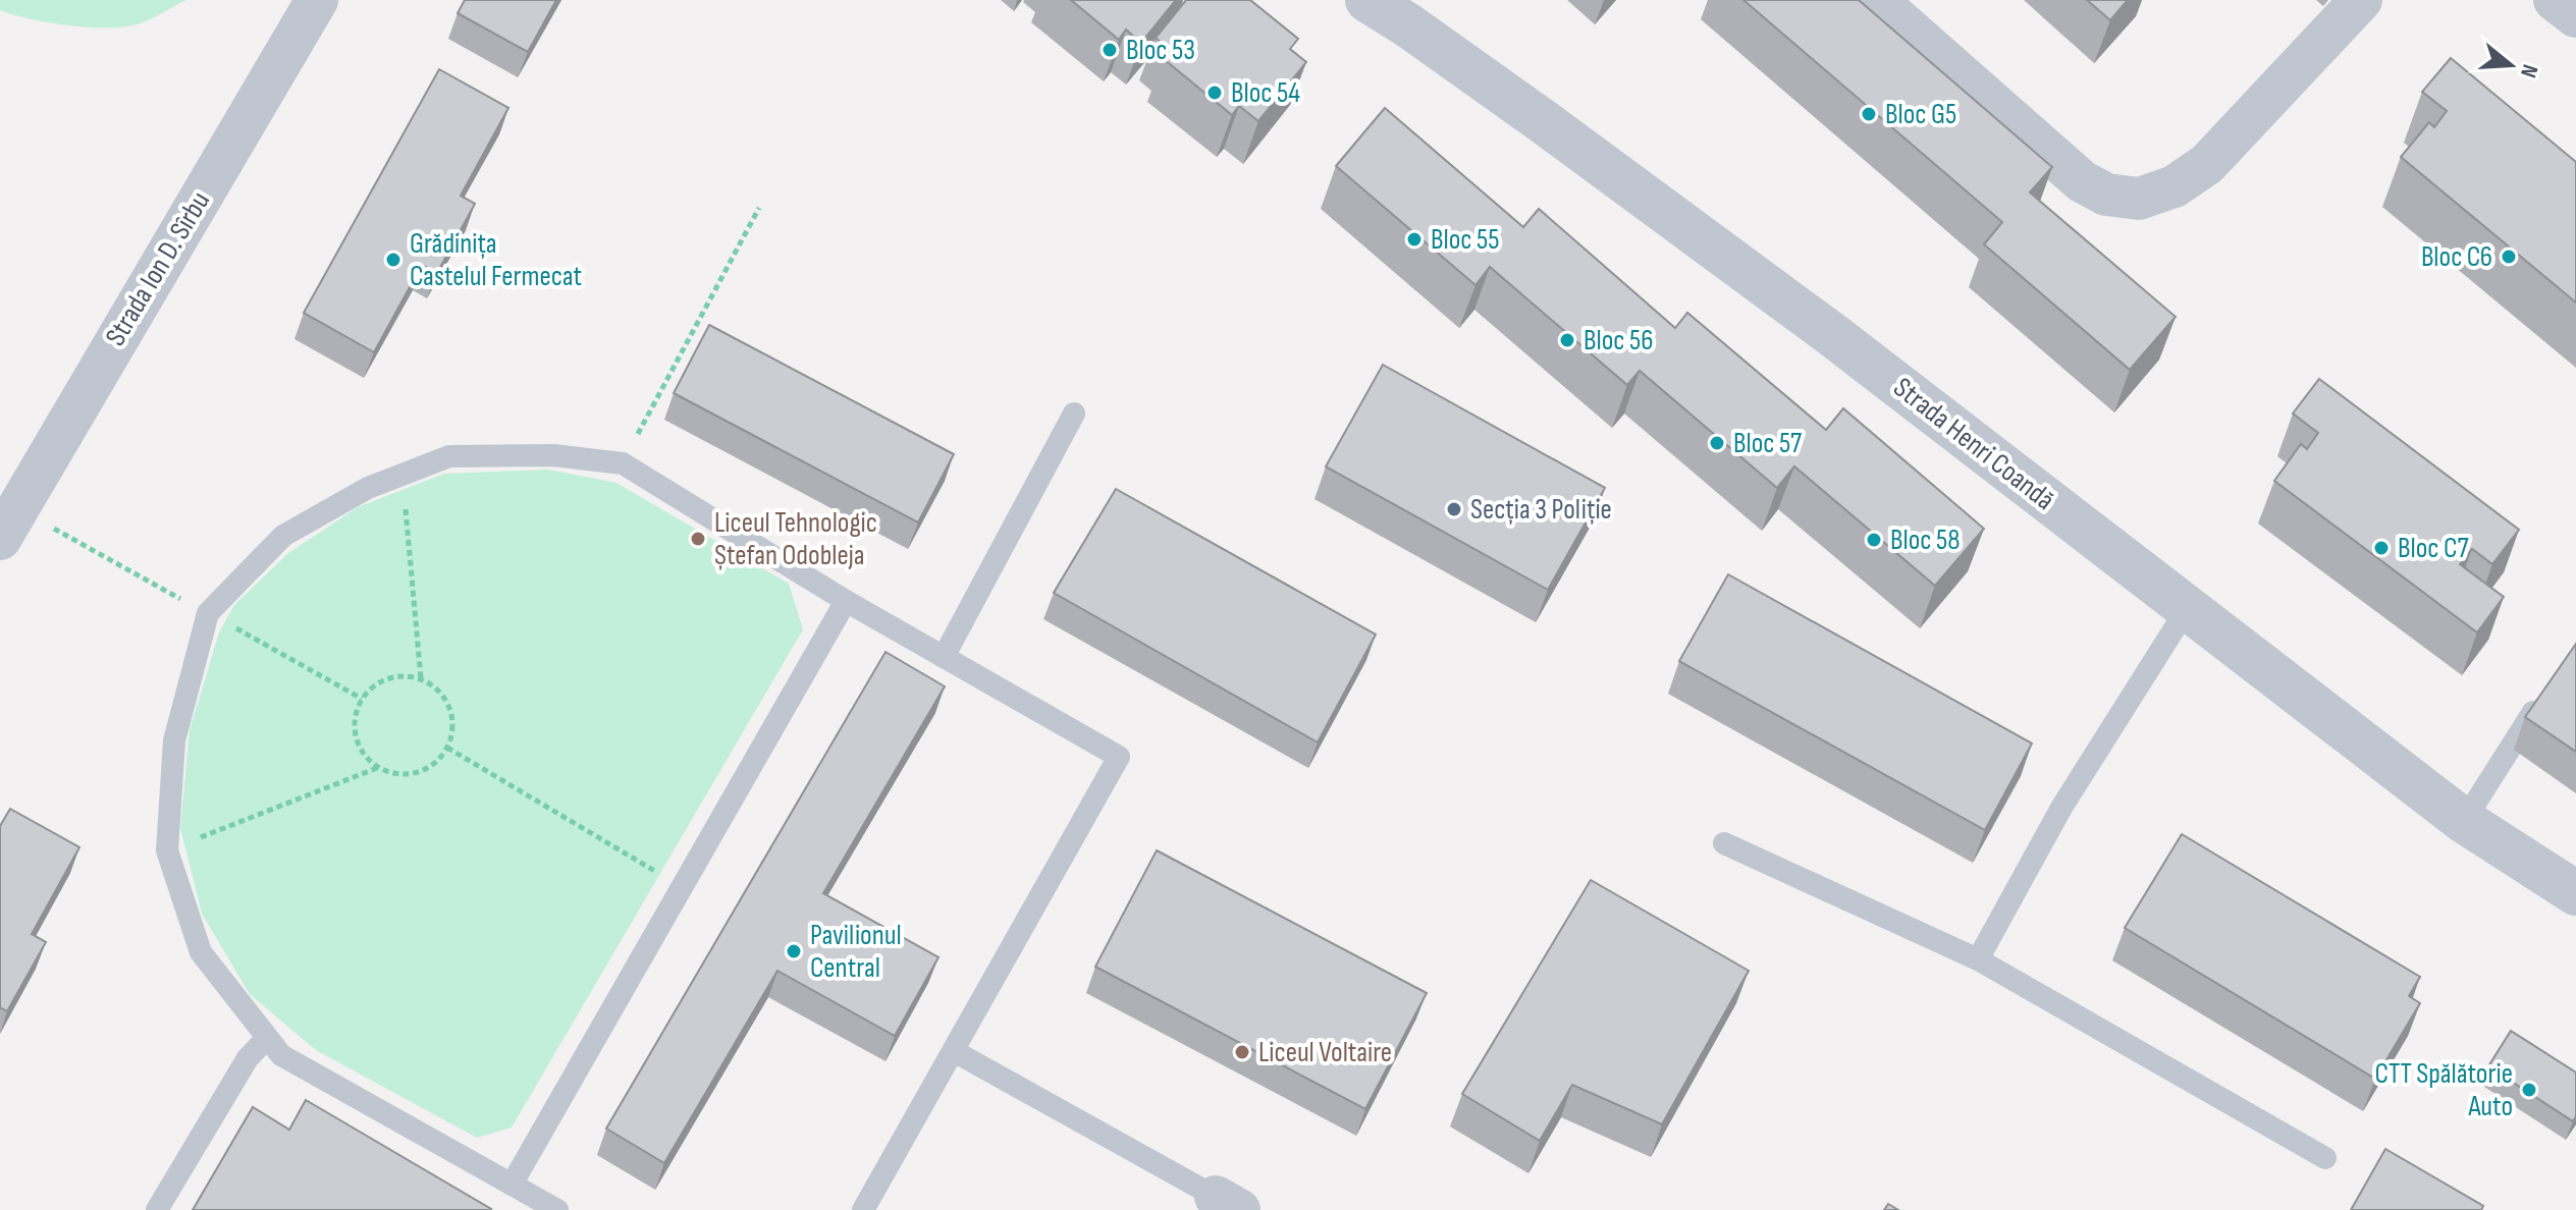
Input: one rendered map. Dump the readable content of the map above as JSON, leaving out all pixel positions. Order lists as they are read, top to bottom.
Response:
{
  "streets": {
    "street": ["Strada Ion D. Sîrbu", "Strada Henri Coandă"]
  },
  "places": [
    "Bloc 53",
    "Bloc 54",
    "Bloc G5",
    "Bloc 55",
    "Bloc C6",
    "Grădinița Castelul Fermecat",
    "Bloc 56",
    "Bloc 57",
    "Secția 3 Poliție",
    "Liceul Tehnologic Ștefan Odobleja",
    "Bloc 58",
    "Bloc C7",
    "Pavilionul Central",
    "Liceul Voltaire",
    "CTT Spălătorie Auto"
  ],
  "north": "right"
}
